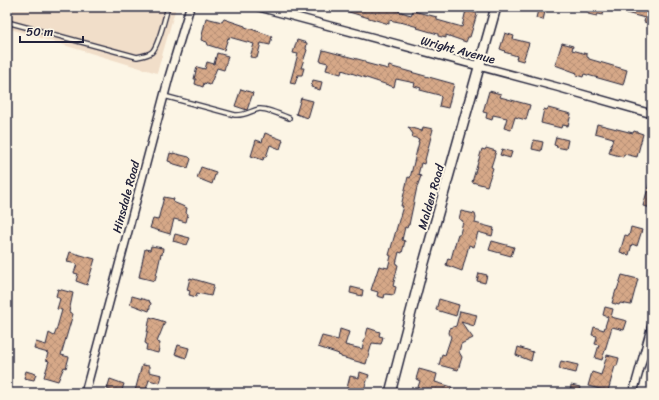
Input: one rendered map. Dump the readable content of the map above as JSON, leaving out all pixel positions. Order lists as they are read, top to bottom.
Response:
{
  "streets": {
    "street": ["Wright Avenue", "Hinsdale Road", "Malden Road"]
  },
  "crossings": [
    ["Wright Avenue", "Malden Road"]
  ],
  "scale_bar": "50 m"
}
